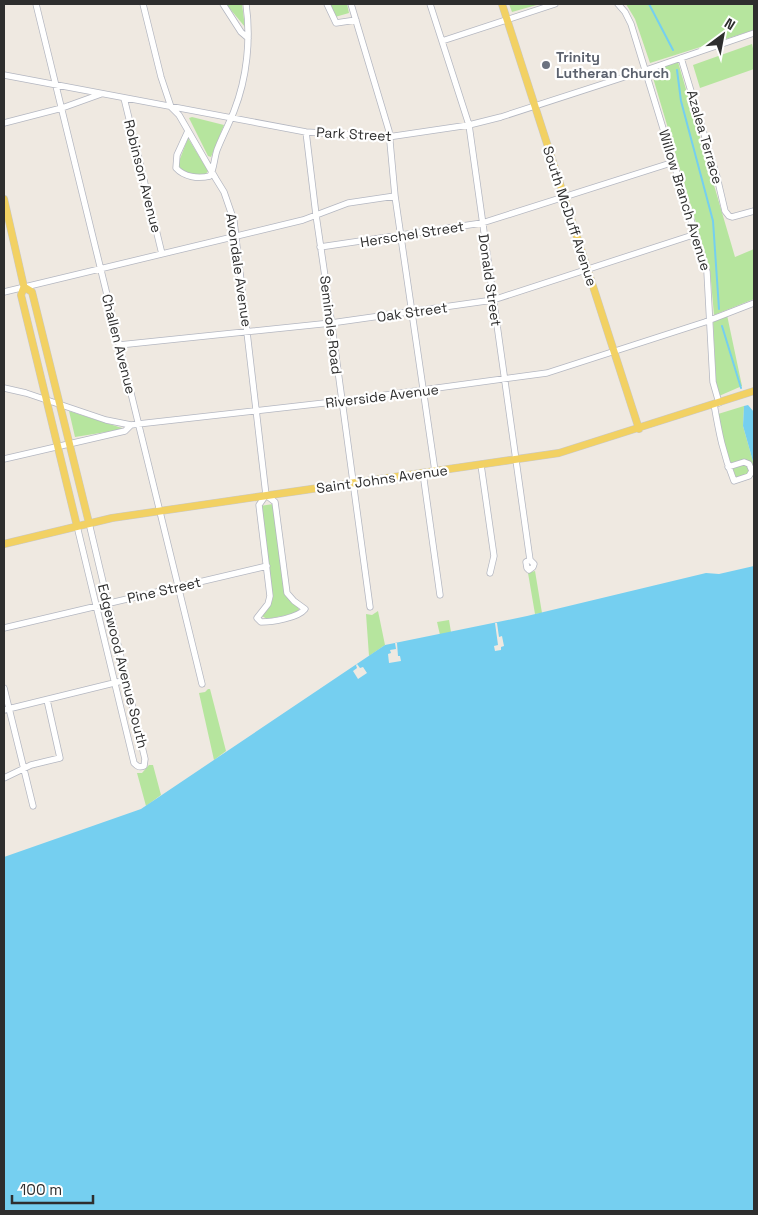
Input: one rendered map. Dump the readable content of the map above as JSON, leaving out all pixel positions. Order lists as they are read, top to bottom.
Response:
{
  "streets": {
    "main road": ["South McDuff Avenue", "Saint Johns Avenue", "Edgewood Avenue South"],
    "street": [
      "Park Street",
      "Azalea Terrace",
      "Robinson Avenue",
      "Willow Branch Avenue",
      "Herschel Street",
      "Avondale Avenue",
      "Donald Street",
      "Oak Street",
      "Seminole Road",
      "Challen Avenue",
      "Riverside Avenue",
      "Pine Street"
    ]
  },
  "crossings": [
    ["Park Street", "Azalea Terrace"],
    ["Park Street", "Robinson Avenue"],
    ["Park Street", "Willow Branch Avenue"],
    ["Park Street", "South McDuff Avenue"],
    ["Park Street", "Avondale Avenue"],
    ["Park Street", "Donald Street"],
    ["Park Street", "Seminole Road"],
    ["Park Street", "Challen Avenue"],
    ["Willow Branch Avenue", "Herschel Street"],
    ["Willow Branch Avenue", "Oak Street"],
    ["Willow Branch Avenue", "Riverside Avenue"],
    ["Willow Branch Avenue", "Saint Johns Avenue"],
    ["South McDuff Avenue", "Herschel Street"],
    ["South McDuff Avenue", "Oak Street"],
    ["South McDuff Avenue", "Riverside Avenue"],
    ["South McDuff Avenue", "Saint Johns Avenue"],
    ["Herschel Street", "Donald Street"],
    ["Herschel Street", "Seminole Road"],
    ["Avondale Avenue", "Oak Street"],
    ["Avondale Avenue", "Riverside Avenue"],
    ["Avondale Avenue", "Saint Johns Avenue"],
    ["Donald Street", "Oak Street"],
    ["Donald Street", "Riverside Avenue"],
    ["Donald Street", "Saint Johns Avenue"],
    ["Oak Street", "Seminole Road"],
    ["Oak Street", "Challen Avenue"],
    ["Seminole Road", "Riverside Avenue"],
    ["Seminole Road", "Saint Johns Avenue"],
    ["Challen Avenue", "Riverside Avenue"],
    ["Challen Avenue", "Saint Johns Avenue"],
    ["Challen Avenue", "Pine Street"],
    ["Riverside Avenue", "Edgewood Avenue South"],
    ["Saint Johns Avenue", "Edgewood Avenue South"],
    ["Pine Street", "Edgewood Avenue South"]
  ],
  "places": ["Trinity Lutheran Church"],
  "scale_bar": "100 m",
  "north": "top right"
}
